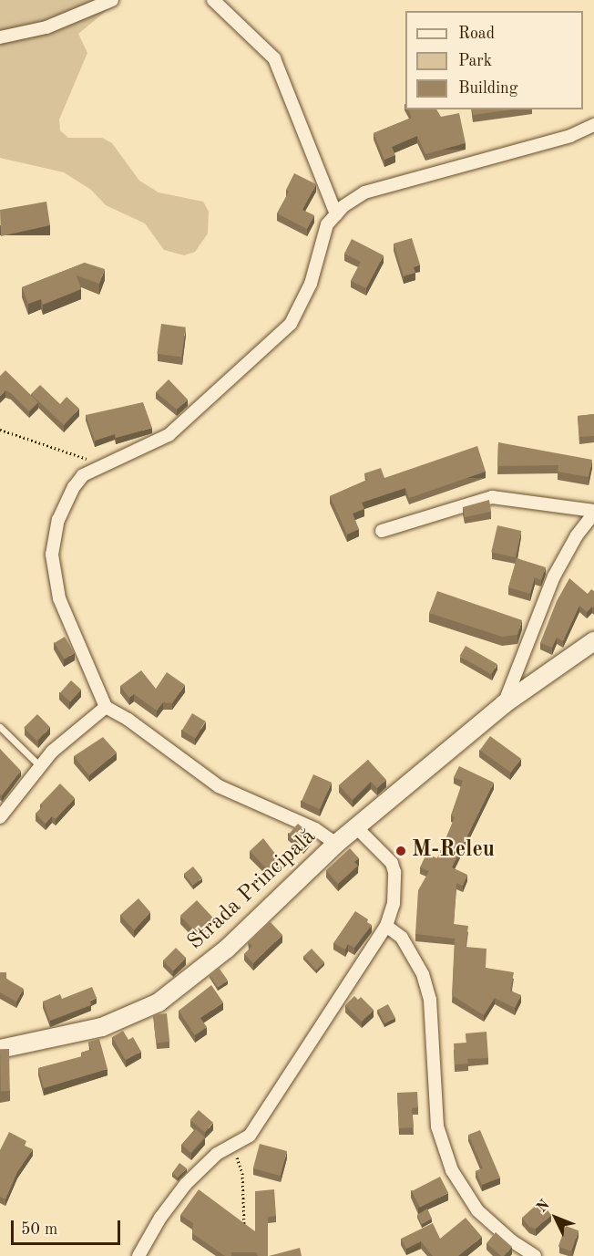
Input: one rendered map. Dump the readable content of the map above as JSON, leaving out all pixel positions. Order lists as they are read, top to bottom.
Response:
{
  "streets": {
    "street": ["Strada Principală"]
  },
  "places": ["M-Releu"],
  "legend": ["Road", "Park", "Building"],
  "scale_bar": "50 m",
  "north": "top left"
}
